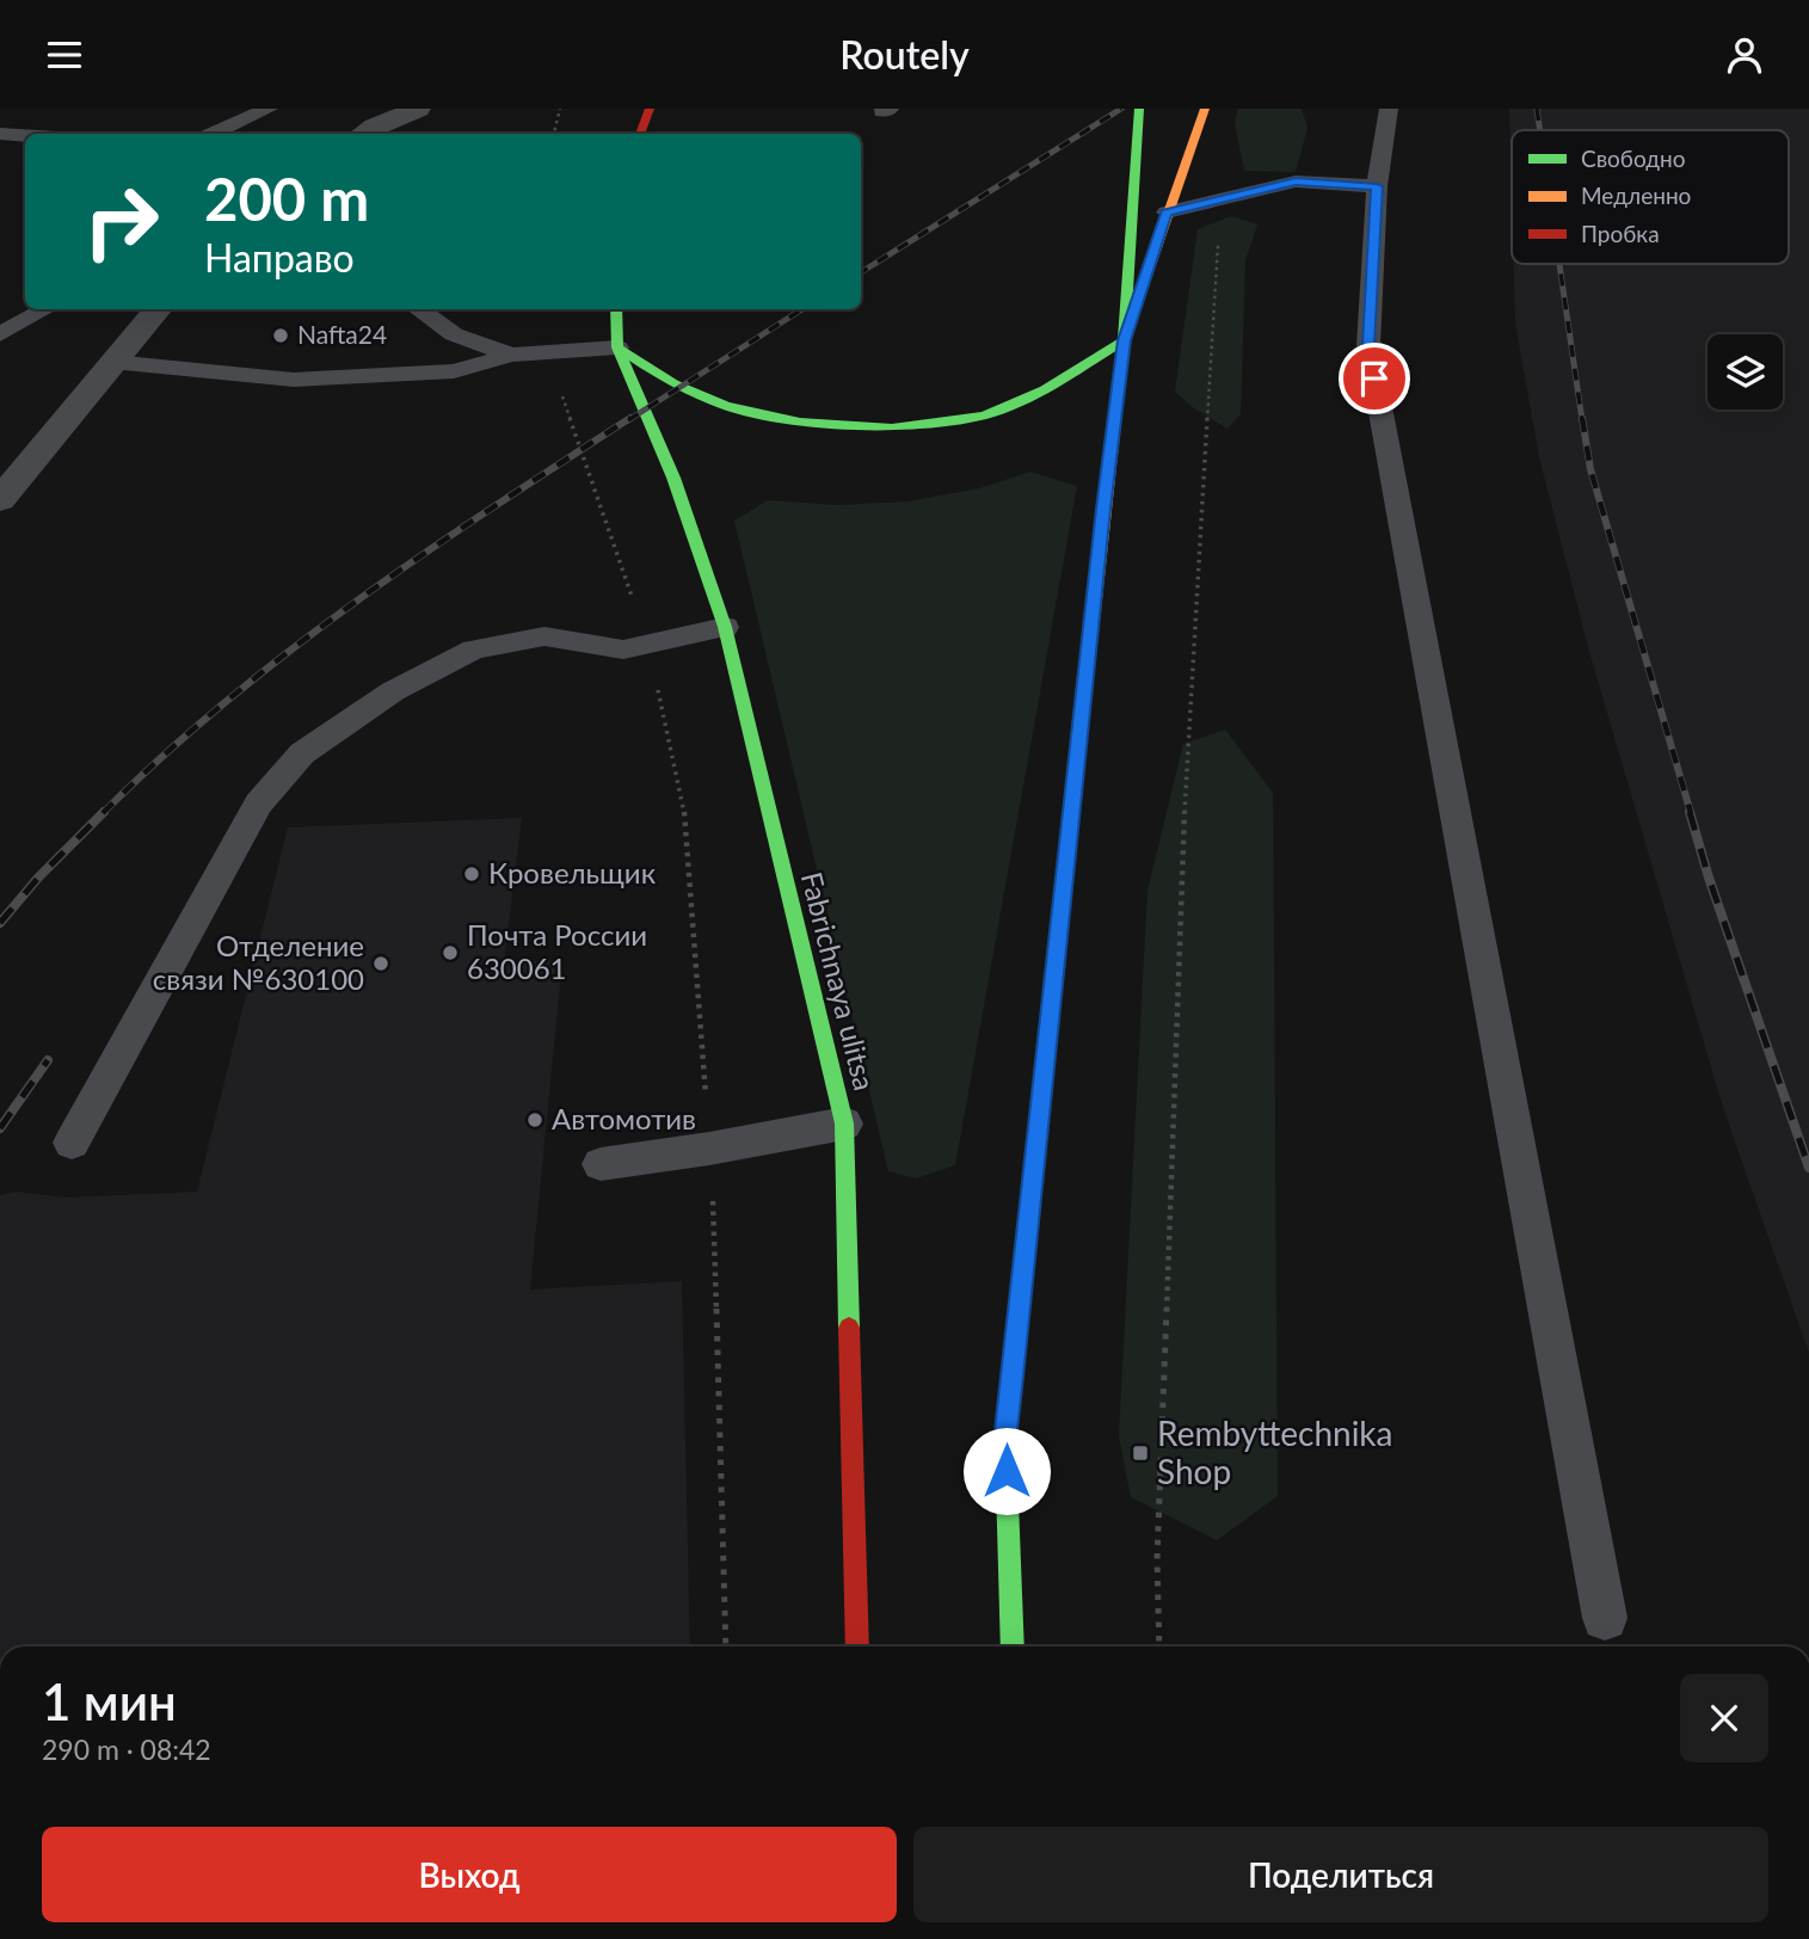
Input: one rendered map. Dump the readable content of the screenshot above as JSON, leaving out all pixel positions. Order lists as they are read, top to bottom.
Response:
{
  "streets": {
    "main road": ["Fabrichnaya ulitsa"]
  },
  "places": {
    "other": [
      "Nafta24",
      "Кровельщик",
      "Почта России 630061",
      "Отделение связи №630100",
      "Автомотив"
    ],
    "transit": ["Rembyttechnika Shop"]
  },
  "legend": ["Свободно", "Медленно", "Пробка"],
  "page": {
    "header": "Routely",
    "turn": ["200 m", "Направо"],
    "heading": ["1 мин", "290 m · 08:42"],
    "buttons": ["Выход", "Поделиться"]
  }
}
